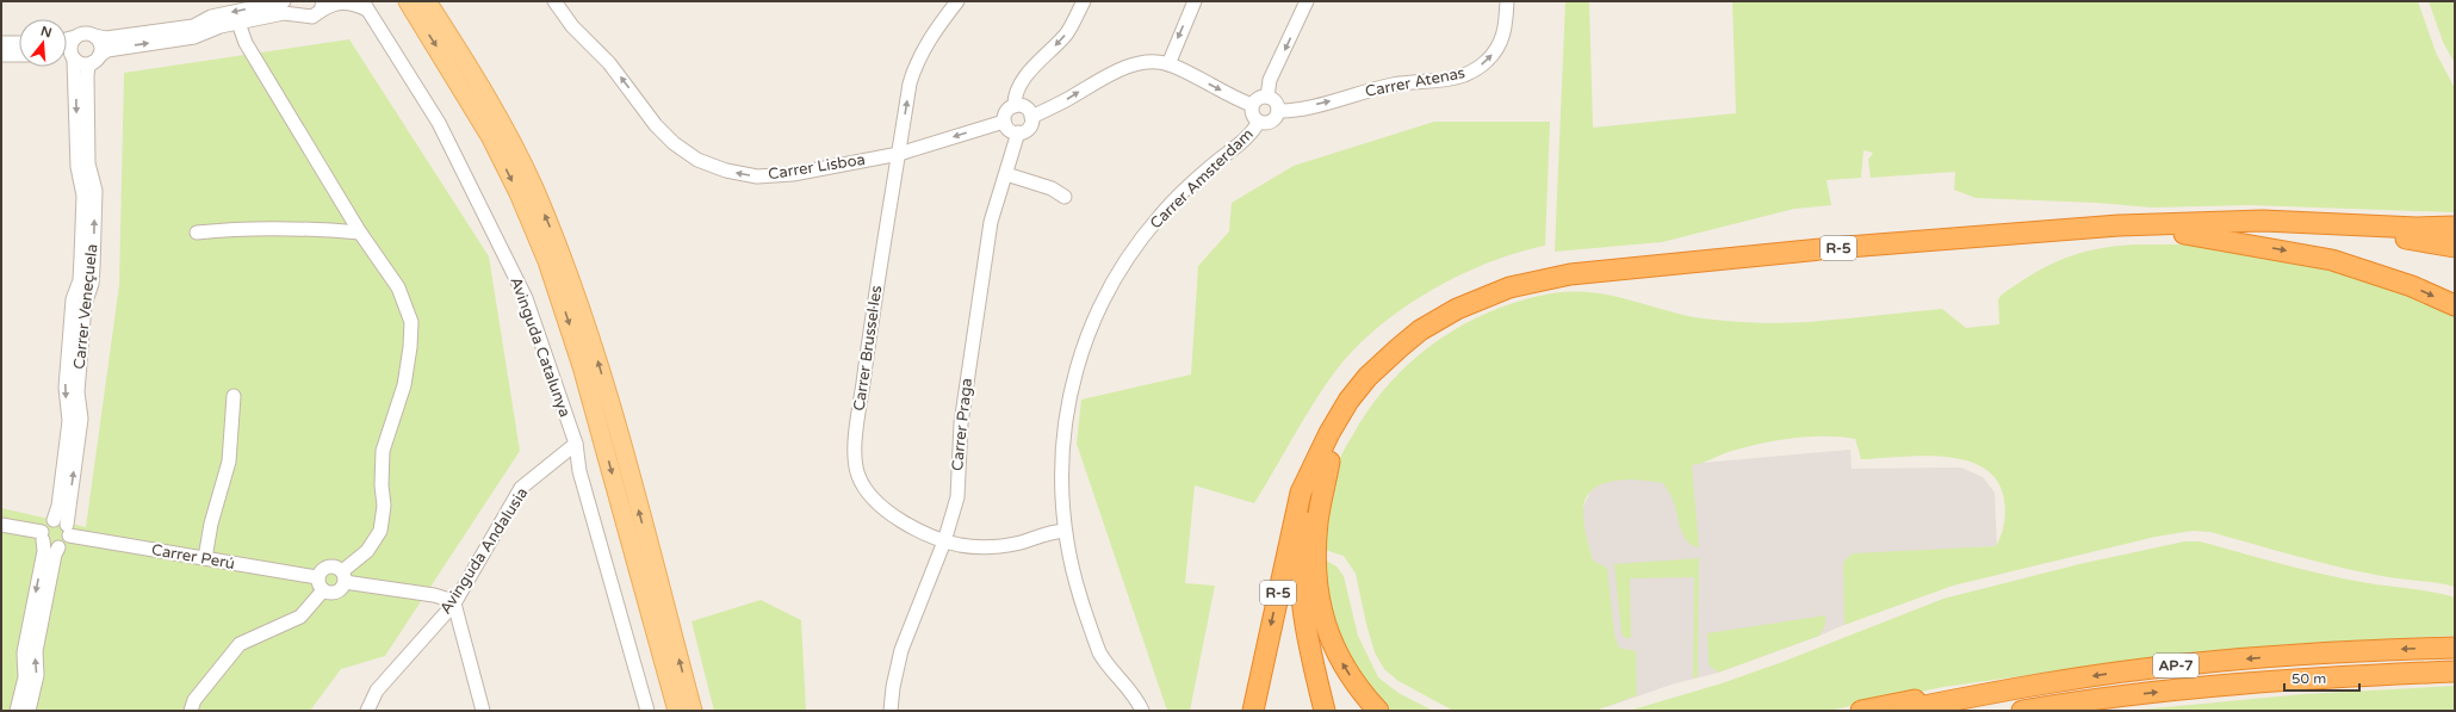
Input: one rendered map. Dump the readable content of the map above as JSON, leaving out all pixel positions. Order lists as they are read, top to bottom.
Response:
{
  "streets": {
    "highway": ["R-5", "AP-7"],
    "street": [
      "Carrer Atenas",
      "Carrer Lisboa",
      "Carrer Amsterdam",
      "Carrer Veneçuela",
      "Avinguda Catalunya",
      "Carrer Brussel·les",
      "Carrer Praga",
      "Avinguda Andalusia",
      "Carrer Perú"
    ]
  },
  "crossings": [
    ["Carrer Atenas", "Carrer Amsterdam"],
    ["Carrer Lisboa", "Carrer Brussel·les"],
    ["Carrer Lisboa", "Carrer Praga"],
    ["Carrer Amsterdam", "Carrer Brussel·les"],
    ["Carrer Veneçuela", "Avinguda Catalunya"],
    ["Carrer Veneçuela", "Carrer Perú"],
    ["Avinguda Catalunya", "Avinguda Andalusia"],
    ["Carrer Brussel·les", "Carrer Praga"]
  ],
  "one_way": ["Carrer Atenas", "Carrer Lisboa"],
  "scale_bar": "50 m",
  "north": "top"
}
